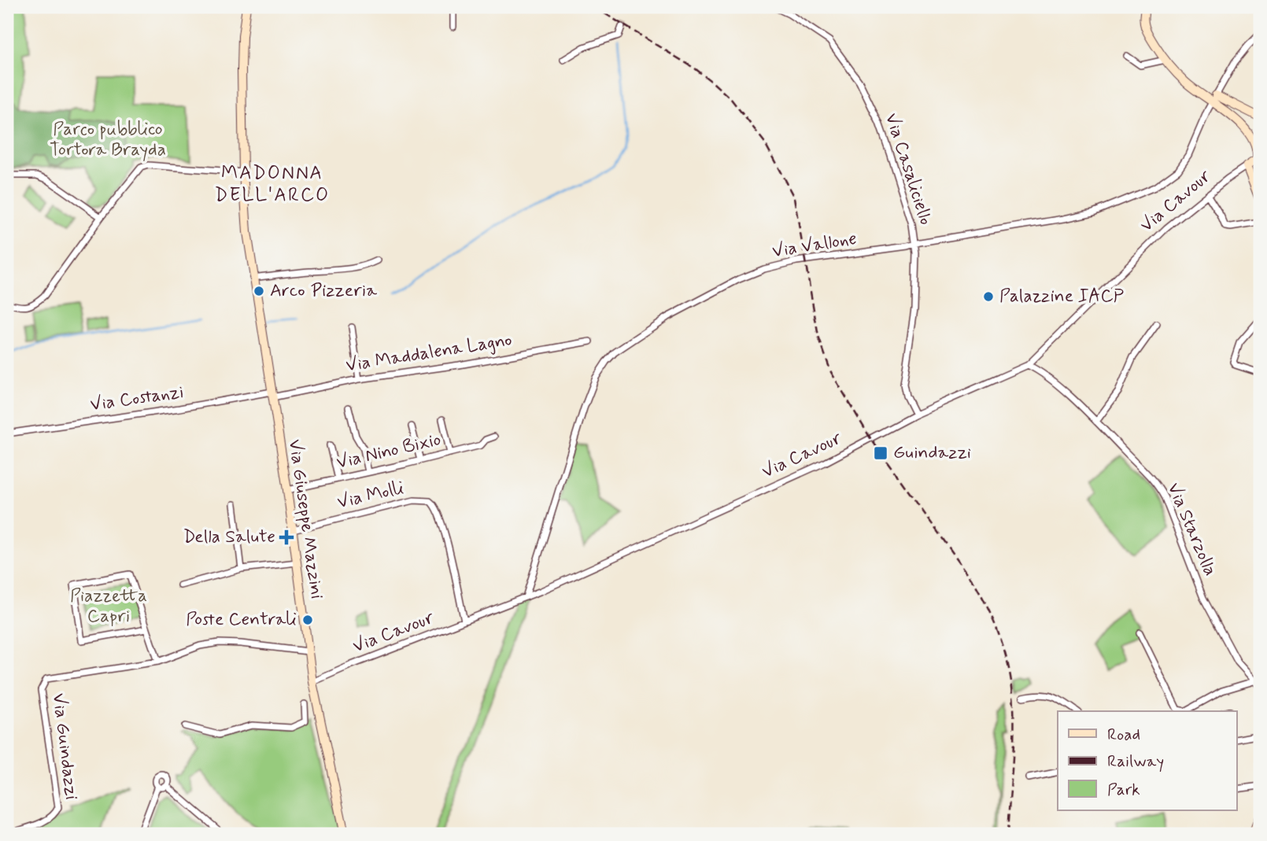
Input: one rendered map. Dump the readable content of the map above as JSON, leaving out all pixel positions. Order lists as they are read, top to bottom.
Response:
{
  "streets": {
    "main road": ["Via Giuseppe Mazzini"],
    "street": [
      "Via Casaliciello",
      "Via Cavour",
      "Via Vallone",
      "Via Maddalena Lagno",
      "Via Costanzi",
      "Via Nino Bixio",
      "Via Molli",
      "Via Starzolla",
      "Via Guindazzi"
    ]
  },
  "crossings": [
    ["Via Casaliciello", "Via Cavour"],
    ["Via Casaliciello", "Via Vallone"],
    ["Via Cavour", "Via Vallone"],
    ["Via Cavour", "Via Molli"],
    ["Via Cavour", "Via Giuseppe Mazzini"],
    ["Via Cavour", "Via Starzolla"],
    ["Via Maddalena Lagno", "Via Costanzi"],
    ["Via Maddalena Lagno", "Via Giuseppe Mazzini"],
    ["Via Costanzi", "Via Giuseppe Mazzini"],
    ["Via Nino Bixio", "Via Giuseppe Mazzini"],
    ["Via Molli", "Via Giuseppe Mazzini"],
    ["Via Giuseppe Mazzini", "Via Guindazzi"]
  ],
  "districts": ["MADONNA DELL'ARCO"],
  "parks": ["Parco pubblico Tortora Brayda", "Piazzetta Capri"],
  "places": {
    "other": ["Arco Pizzeria", "Palazzine IACP", "Poste Centrali"],
    "transit": ["Guindazzi"],
    "health": ["Della Salute"]
  },
  "legend": ["Road", "Railway", "Park"]
}
